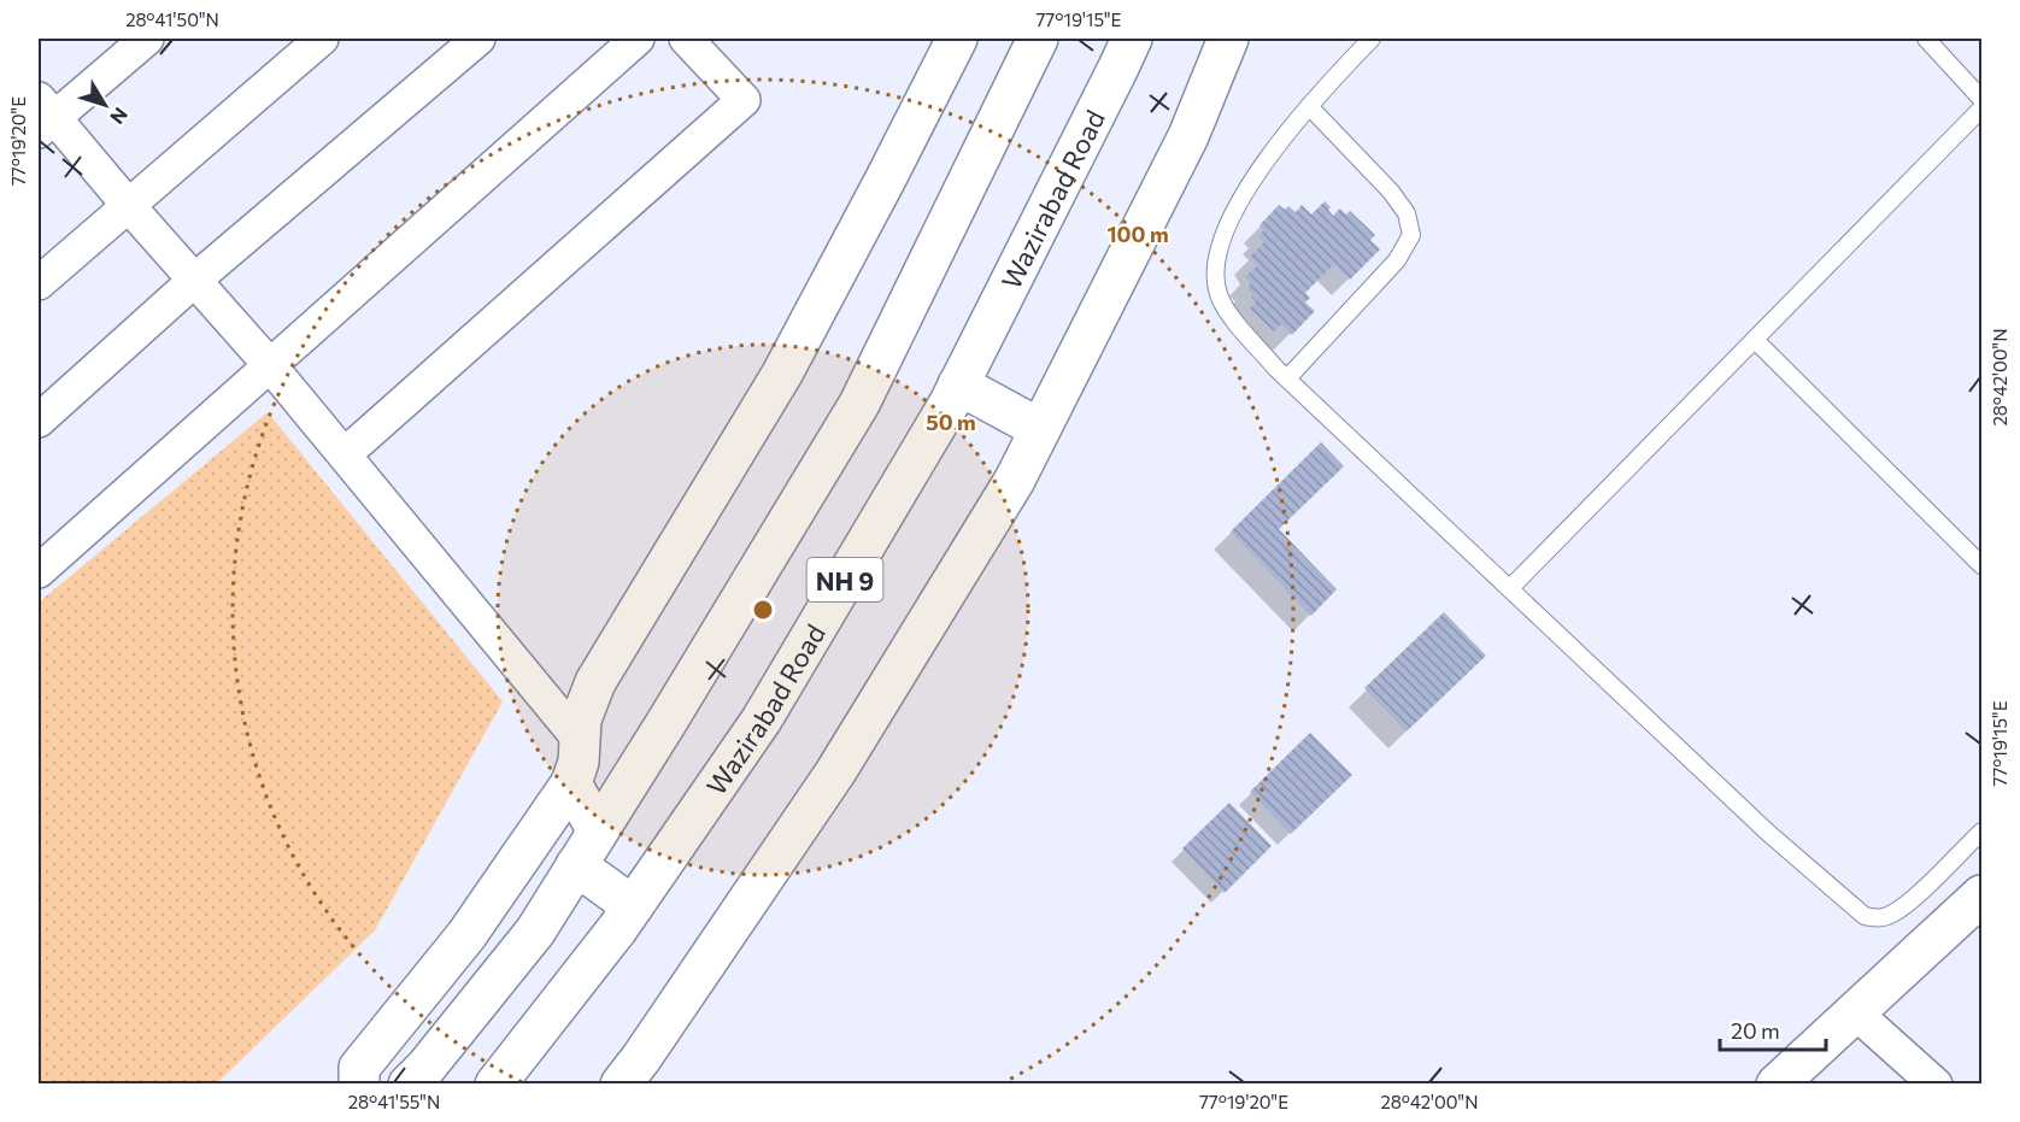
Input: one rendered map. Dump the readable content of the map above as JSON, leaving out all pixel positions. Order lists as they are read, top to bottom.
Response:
{
  "streets": {
    "main road": ["Wazirabad Road", "NH 9"]
  },
  "scale_bar": "20 m",
  "north": "bottom right",
  "coordinates": [
    "28°41'50\"N",
    "77°19'15\"E",
    "77°19'20\"E",
    "28°42'00\"N",
    "28°41'55\"N"
  ],
  "rings": ["100 m", "50 m"]
}
